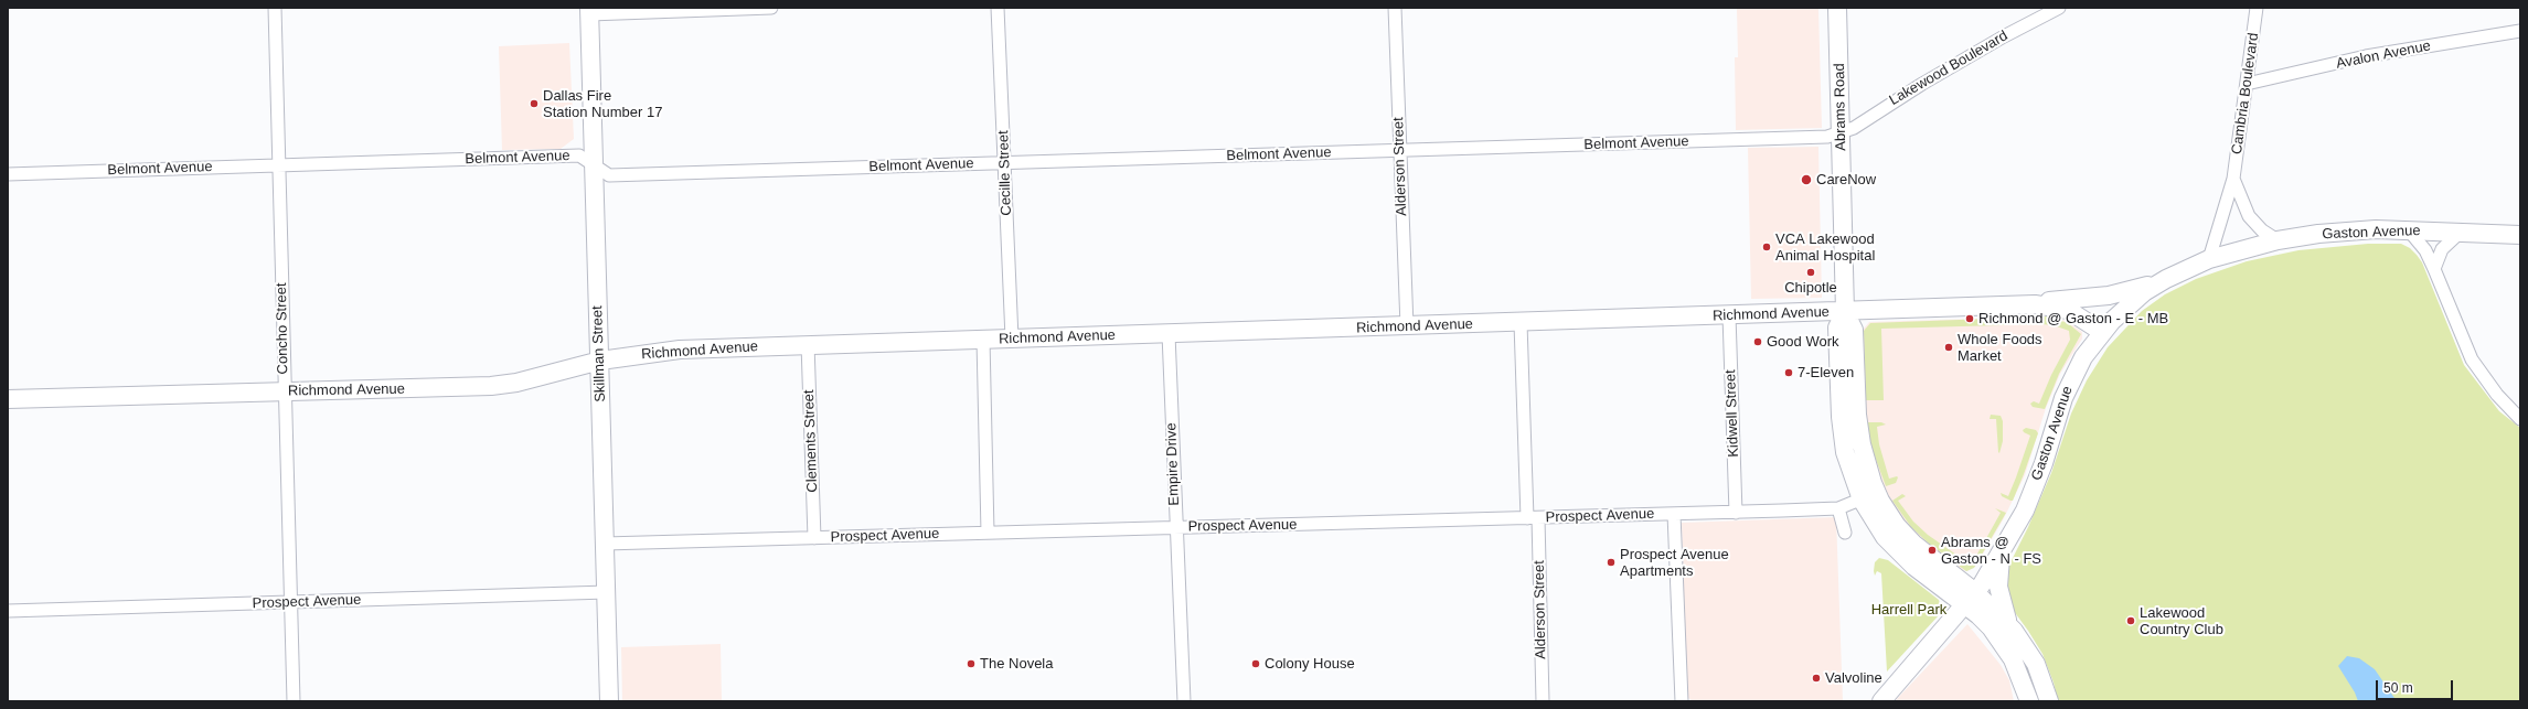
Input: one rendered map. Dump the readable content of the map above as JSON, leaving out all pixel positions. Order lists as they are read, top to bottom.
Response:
{
  "streets": {
    "street": [
      "Avalon Avenue",
      "Lakewood Boulevard",
      "Cambria Boulevard",
      "Abrams Road",
      "Belmont Avenue",
      "Alderson Street",
      "Cecille Street",
      "Gaston Avenue",
      "Richmond Avenue",
      "Concho Street",
      "Skillman Street",
      "Kidwell Street",
      "Clements Street",
      "Empire Drive",
      "Prospect Avenue"
    ]
  },
  "crossings": [
    ["Avalon Avenue", "Cambria Boulevard"],
    ["Lakewood Boulevard", "Abrams Road"],
    ["Lakewood Boulevard", "Belmont Avenue"],
    ["Cambria Boulevard", "Gaston Avenue"],
    ["Abrams Road", "Belmont Avenue"],
    ["Abrams Road", "Gaston Avenue"],
    ["Abrams Road", "Richmond Avenue"],
    ["Abrams Road", "Prospect Avenue"],
    ["Belmont Avenue", "Alderson Street"],
    ["Belmont Avenue", "Cecille Street"],
    ["Belmont Avenue", "Concho Street"],
    ["Belmont Avenue", "Skillman Street"],
    ["Alderson Street", "Richmond Avenue"],
    ["Alderson Street", "Prospect Avenue"],
    ["Cecille Street", "Richmond Avenue"],
    ["Gaston Avenue", "Richmond Avenue"],
    ["Richmond Avenue", "Concho Street"],
    ["Richmond Avenue", "Skillman Street"],
    ["Richmond Avenue", "Kidwell Street"],
    ["Richmond Avenue", "Clements Street"],
    ["Richmond Avenue", "Empire Drive"],
    ["Concho Street", "Prospect Avenue"],
    ["Skillman Street", "Prospect Avenue"],
    ["Kidwell Street", "Prospect Avenue"],
    ["Clements Street", "Prospect Avenue"],
    ["Empire Drive", "Prospect Avenue"]
  ],
  "parks": ["Harrell Park"],
  "places": [
    "Dallas Fire Station Number 17",
    "CareNow",
    "VCA Lakewood Animal Hospital",
    "Chipotle",
    "Richmond @ Gaston - E - MB",
    "Good Work",
    "Whole Foods Market",
    "7-Eleven",
    "Abrams @ Gaston - N - FS",
    "Prospect Avenue Apartments",
    "Lakewood Country Club",
    "The Novela",
    "Colony House",
    "Valvoline"
  ],
  "scale_bar": "50 m"
}
